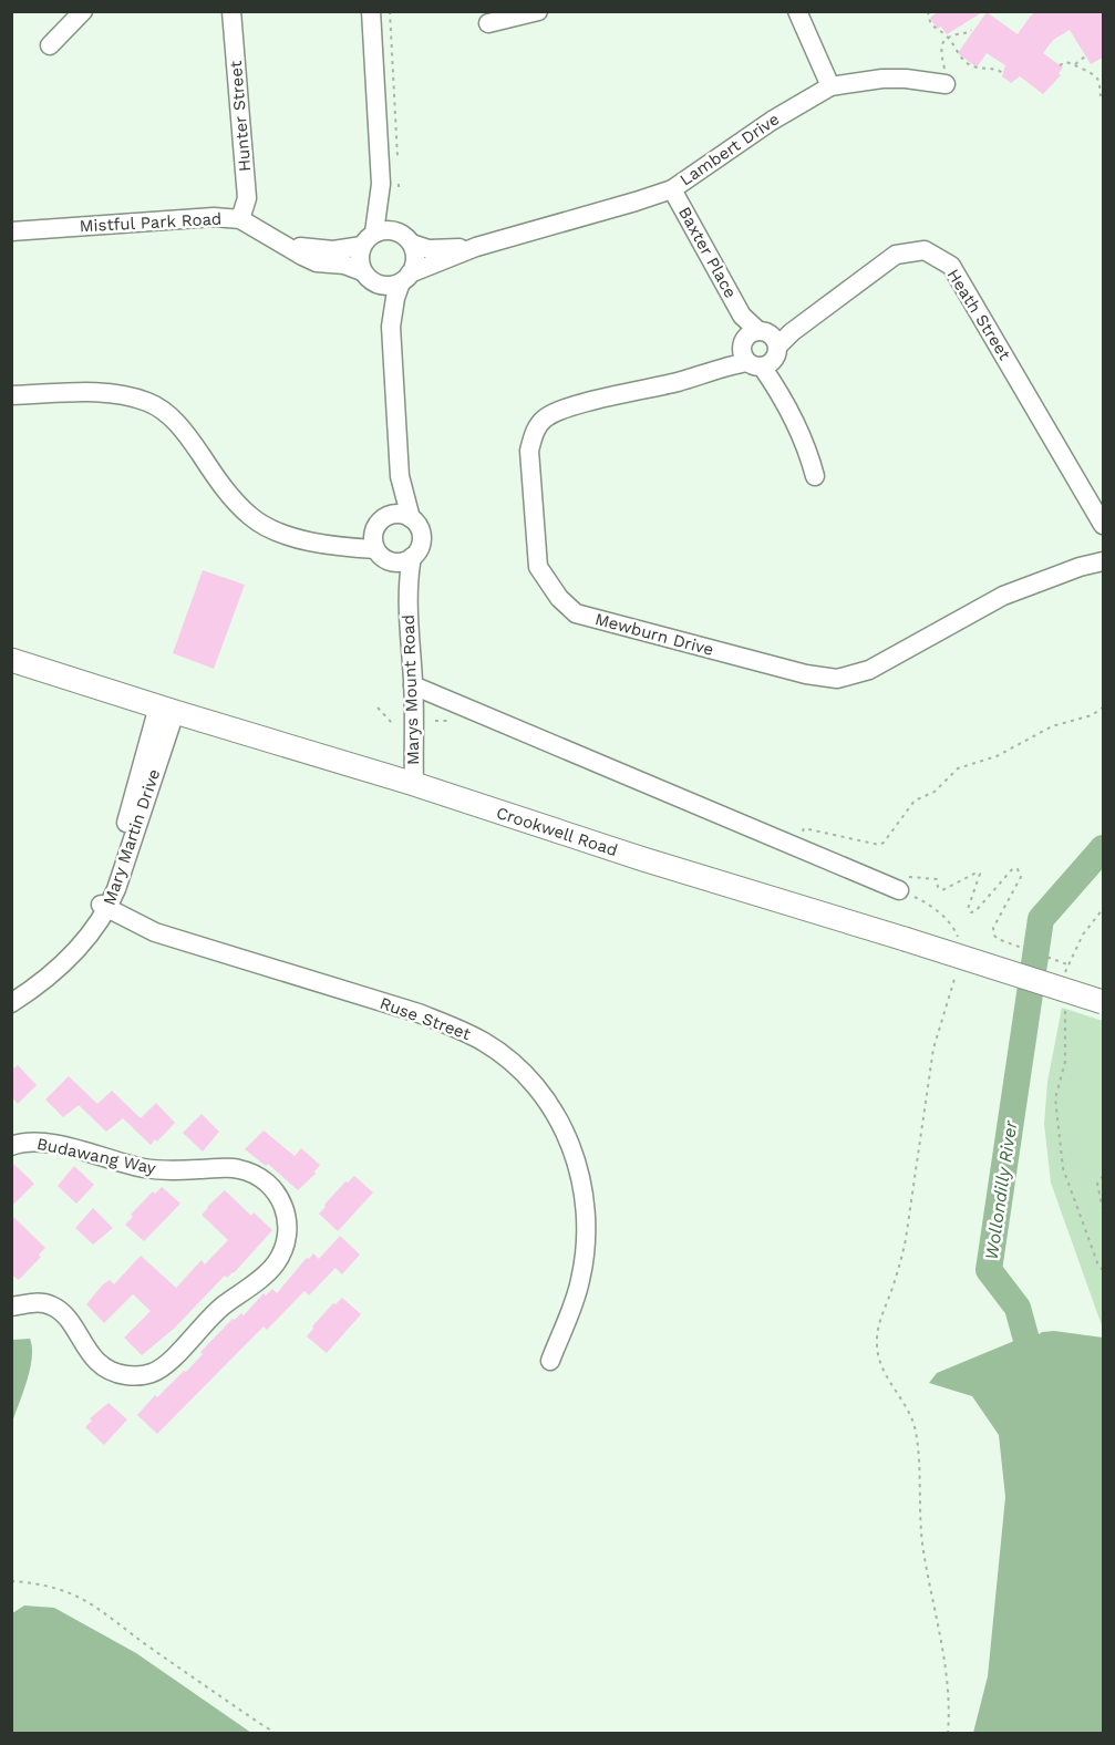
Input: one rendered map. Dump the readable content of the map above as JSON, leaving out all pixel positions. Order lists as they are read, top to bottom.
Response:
{
  "streets": {
    "main road": ["Crookwell Road"],
    "street": [
      "Hunter Street",
      "Lambert Drive",
      "Mistful Park Road",
      "Baxter Place",
      "Heath Street",
      "Mewburn Drive",
      "Marys Mount Road",
      "Mary Martin Drive",
      "Ruse Street",
      "Budawang Way"
    ]
  },
  "crossings": [
    ["Hunter Street", "Mistful Park Road"],
    ["Lambert Drive", "Mistful Park Road"],
    ["Lambert Drive", "Baxter Place"],
    ["Baxter Place", "Heath Street"],
    ["Baxter Place", "Mewburn Drive"],
    ["Heath Street", "Mewburn Drive"],
    ["Marys Mount Road", "Crookwell Road"],
    ["Crookwell Road", "Mary Martin Drive"],
    ["Mary Martin Drive", "Ruse Street"]
  ],
  "water": ["Wollondilly River"]
}
